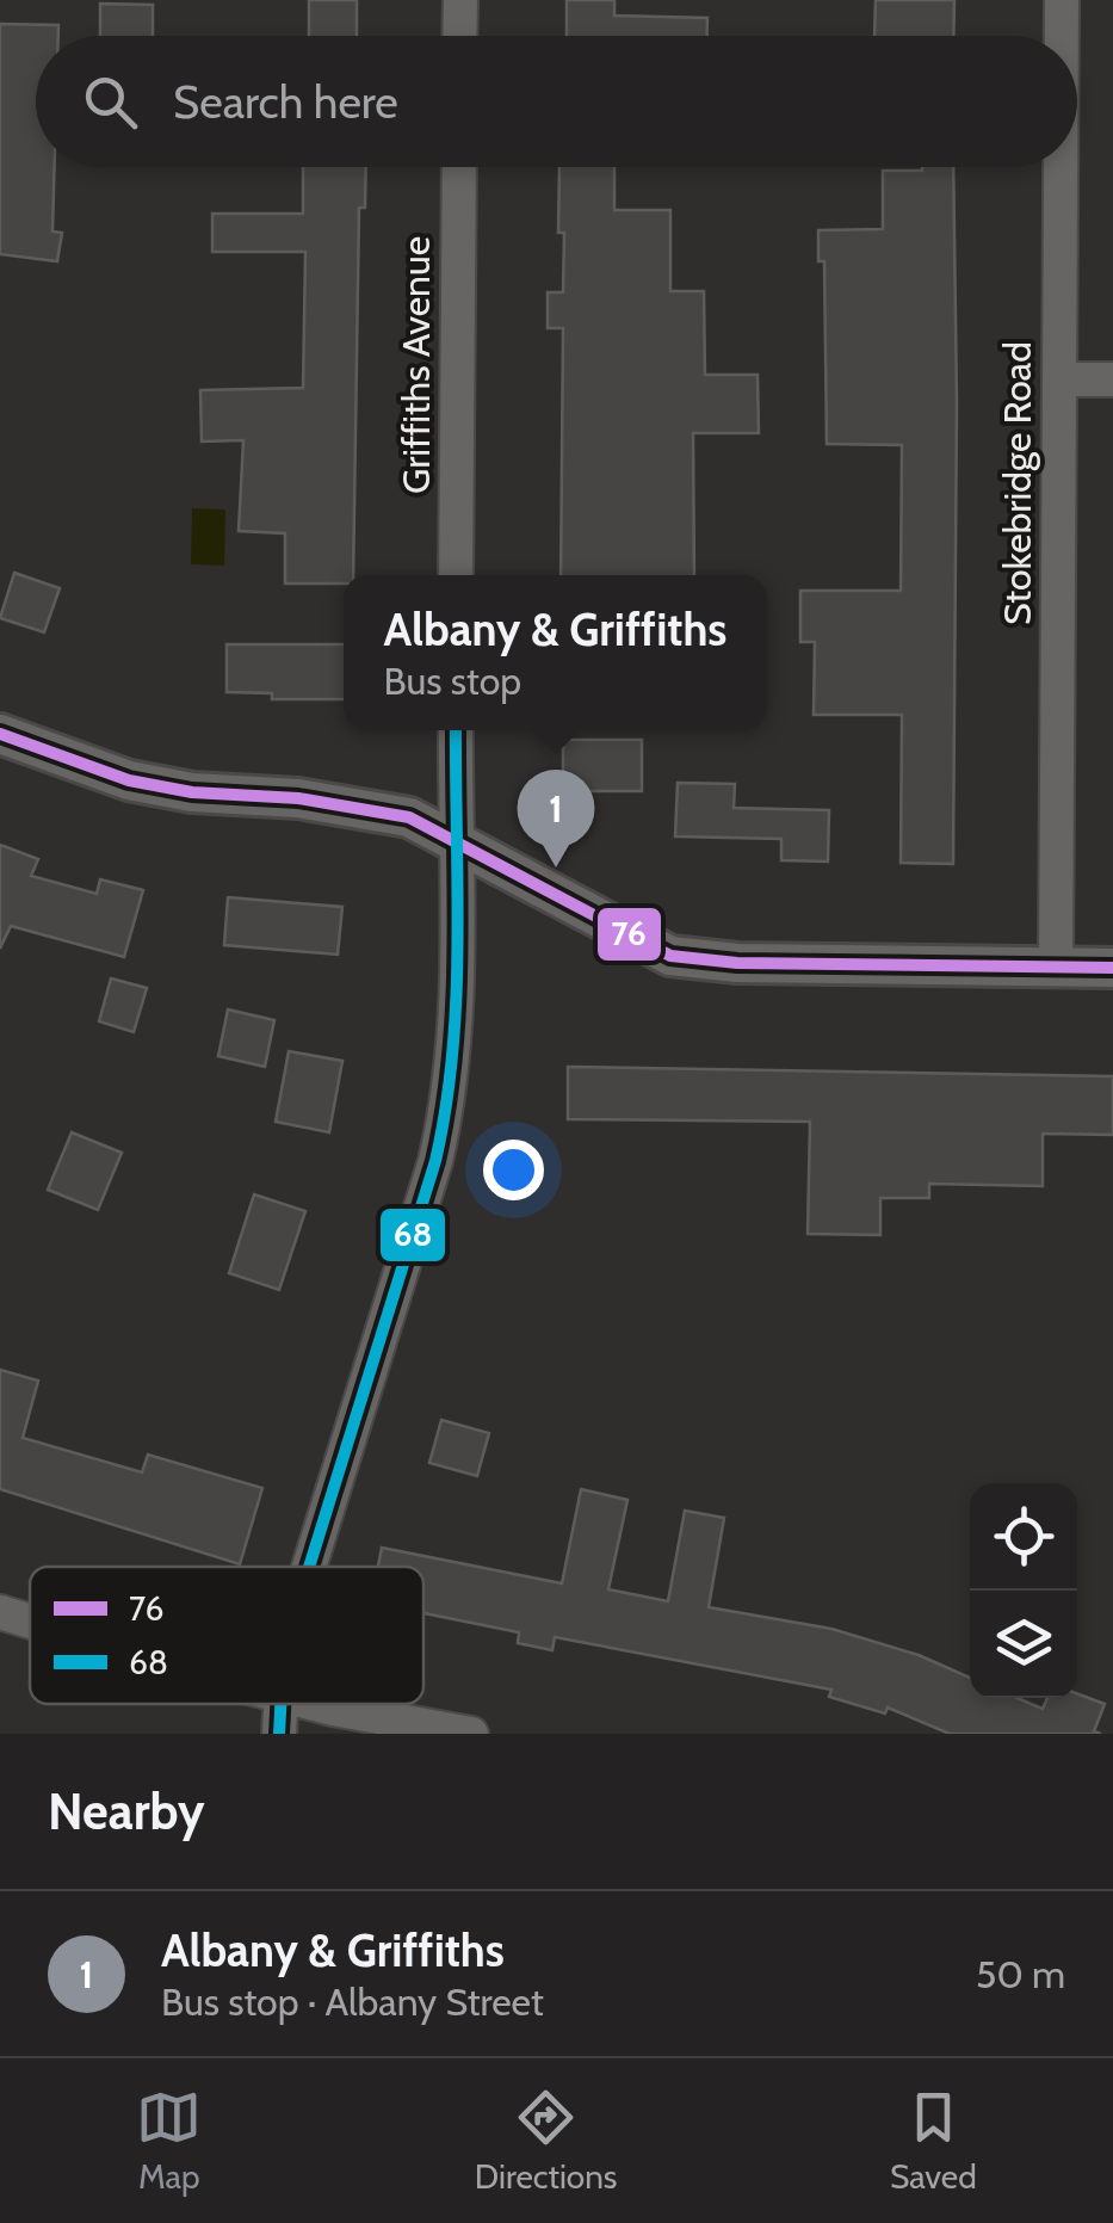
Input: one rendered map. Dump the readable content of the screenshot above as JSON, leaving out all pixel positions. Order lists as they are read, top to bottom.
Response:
{
  "streets": {
    "street": ["Griffiths Avenue", "Stokebridge Road"]
  },
  "lines": ["transit line 68", "transit line 76"],
  "legend": ["76", "68"],
  "page": {
    "search": "Search here",
    "popup": ["Albany & Griffiths", "Bus stop"],
    "pins": "1",
    "heading": "Nearby",
    "list": [
      {
        "mark": "1",
        "name": "Albany & Griffiths",
        "note": "Bus stop · Albany Street",
        "value": "50 m"
      }
    ],
    "nav": ["Map", "Directions", "Saved"]
  }
}
